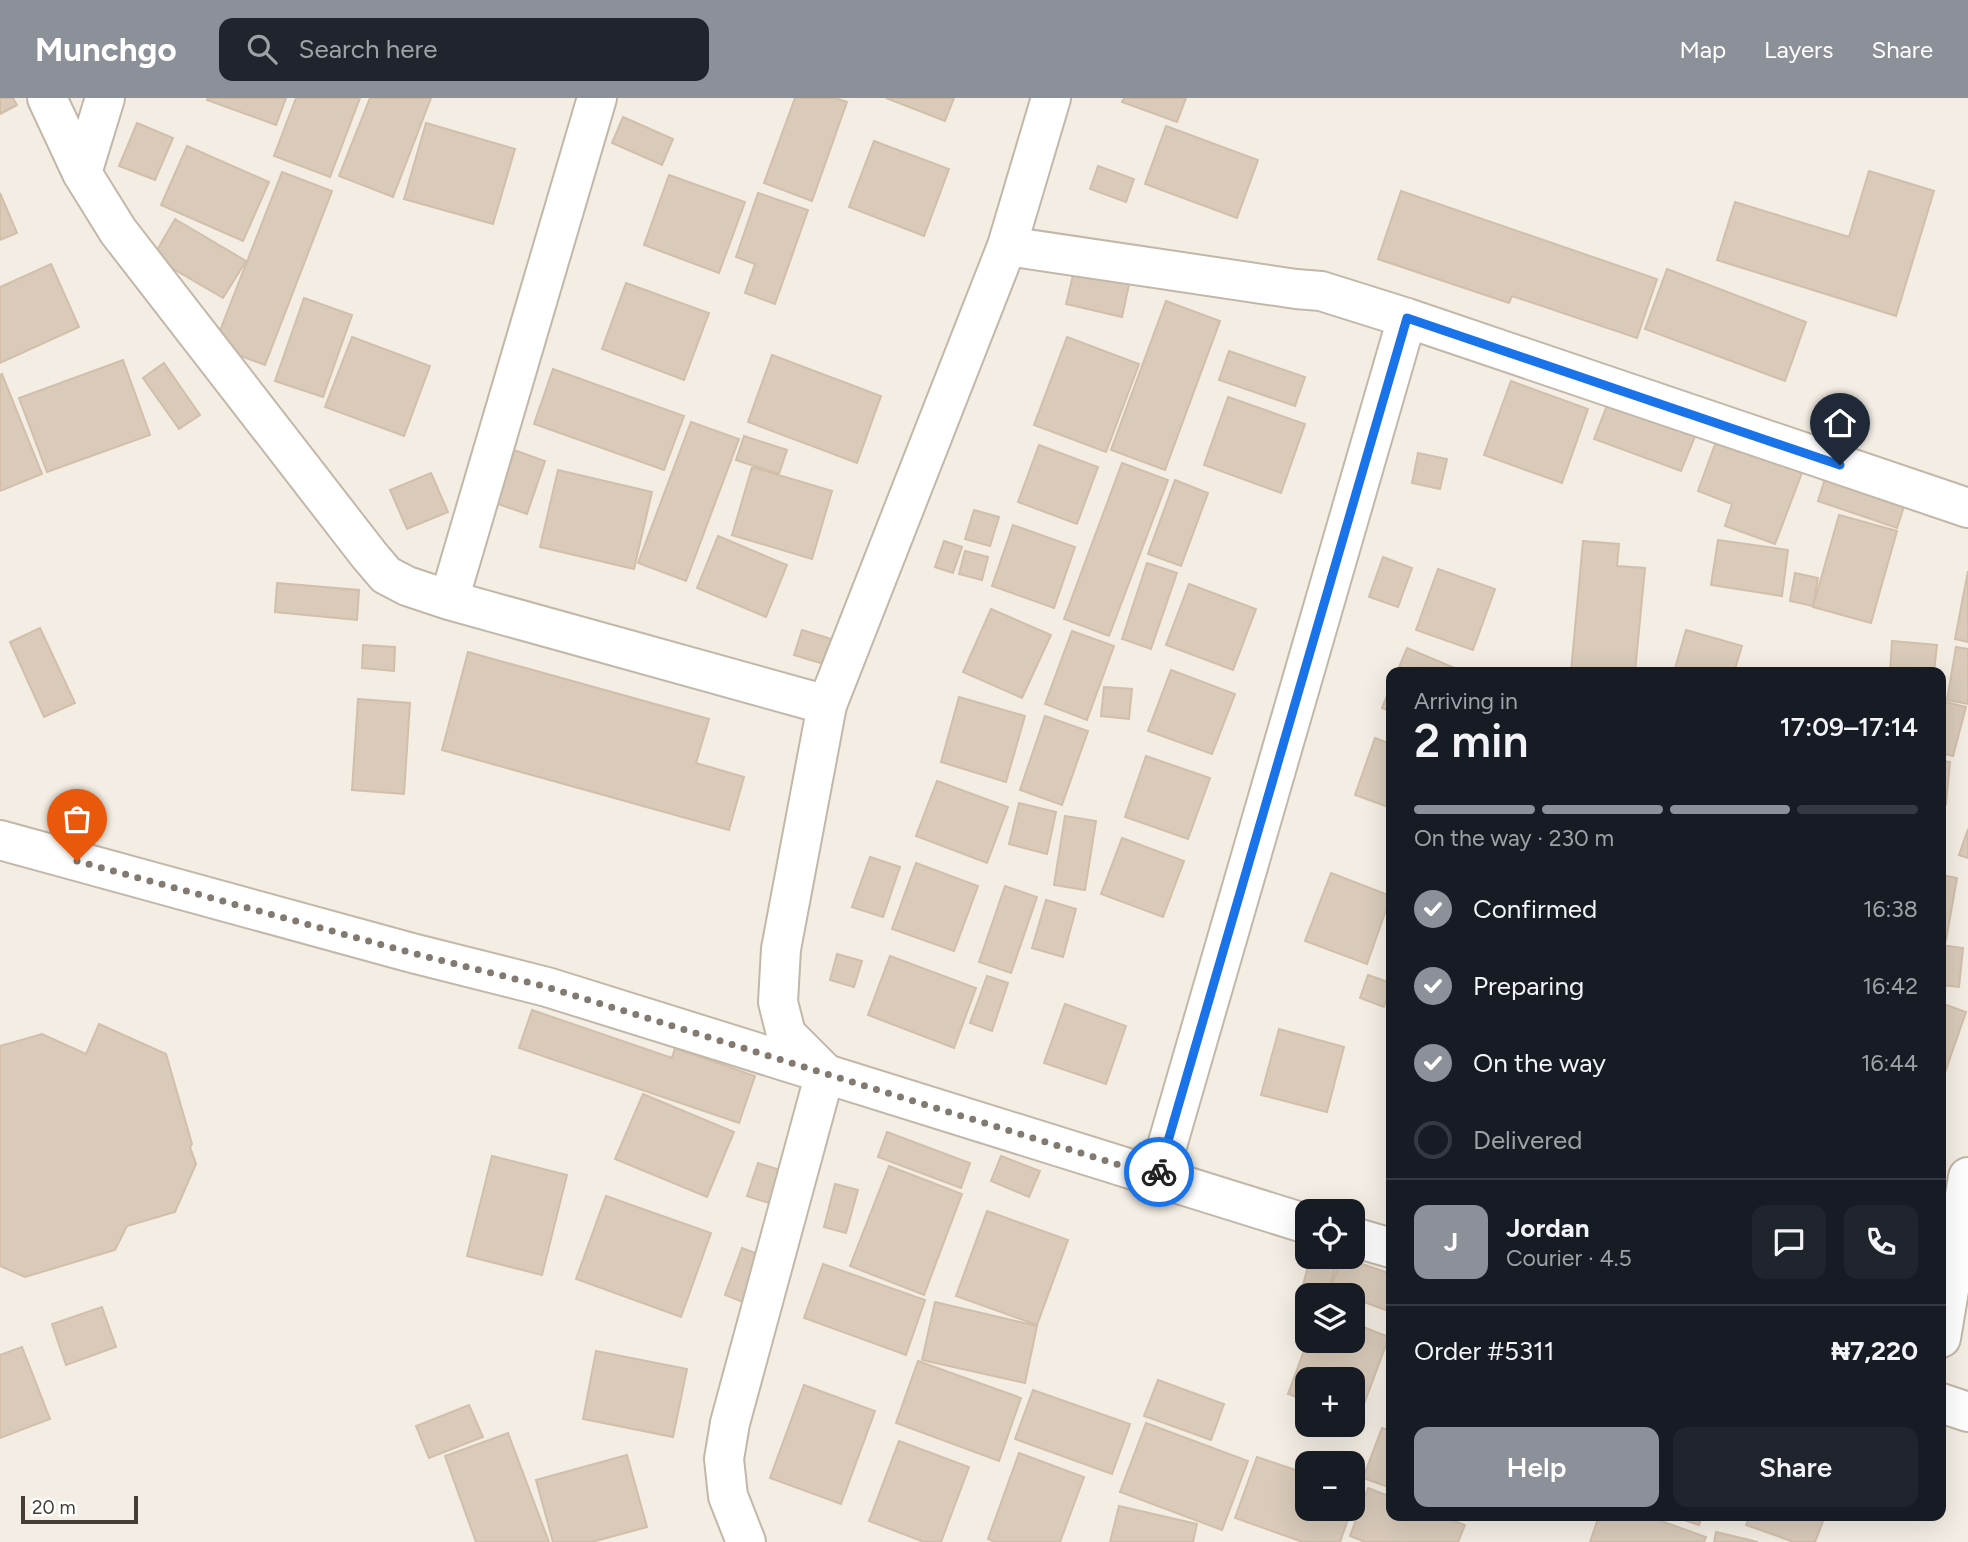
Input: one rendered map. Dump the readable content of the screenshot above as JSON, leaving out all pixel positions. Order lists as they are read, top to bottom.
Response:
{
  "scale_bar": "20 m",
  "page": {
    "header": "Munchgo",
    "search": "Search here",
    "nav": ["Map", "Layers", "Share"],
    "heading": ["2 min", "Arriving in", "17:09–17:14"],
    "panel": [
      "Jordan",
      "Courier · 4.5",
      "Order #5311",
      "₦7,220"
    ],
    "bar": "On the way · 230 m",
    "list": [
      ["Confirmed", "16:38"],
      ["Preparing", "16:42"],
      ["On the way", "16:44"],
      "Delivered"
    ],
    "map_buttons": ["+", "−"],
    "round": "J",
    "buttons": ["Help", "Share"],
    "scale": "20 m"
  }
}
